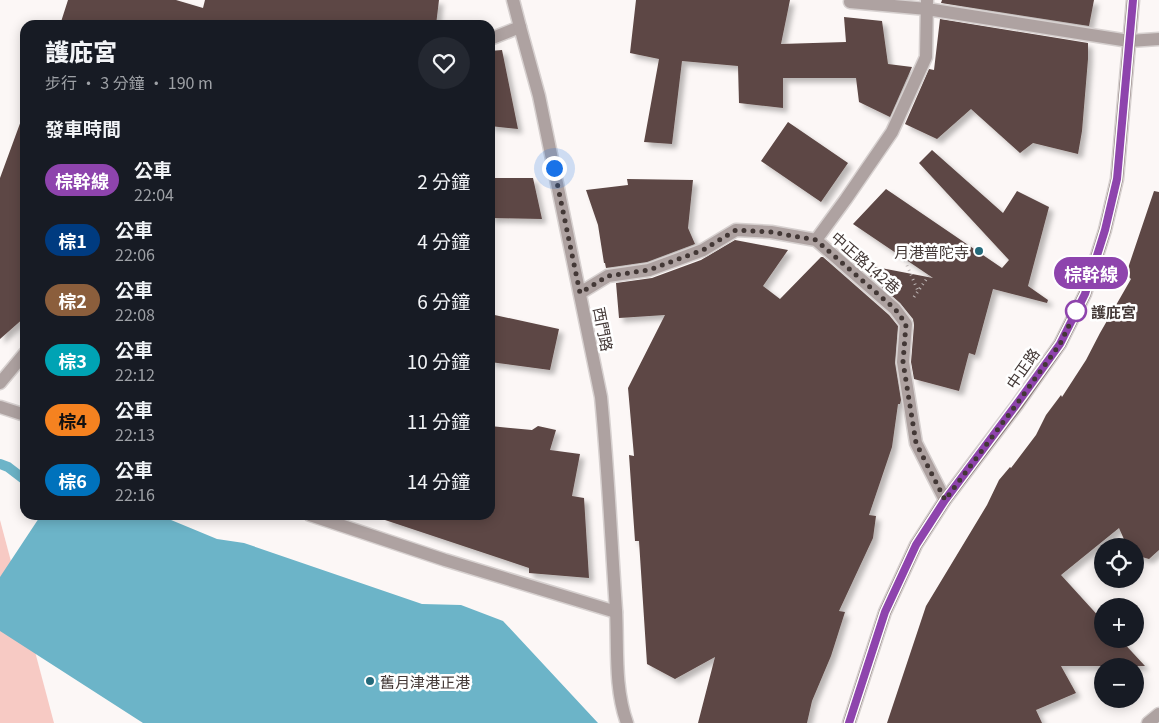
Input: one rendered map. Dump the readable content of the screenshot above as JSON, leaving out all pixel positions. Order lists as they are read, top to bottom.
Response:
{
  "streets": {
    "street": ["中正路142巷", "西門路", "中正路"]
  },
  "crossings": [
    ["中正路142巷", "中正路"]
  ],
  "places": ["月港普陀寺", "護庇宮", "舊月津港正港"],
  "lines": ["bus line 棕幹線"],
  "page": {
    "on_map": "棕幹線",
    "heading": [
      ["護庇宮", "步行 · 3 分鐘 · 190 m"],
      "發車時間"
    ],
    "list": [
      {
        "mark": "棕幹線",
        "name": "公車",
        "note": "22:04",
        "value": "2 分鐘"
      },
      {
        "mark": "棕1",
        "name": "公車",
        "note": "22:06",
        "value": "4 分鐘"
      },
      {
        "mark": "棕2",
        "name": "公車",
        "note": "22:08",
        "value": "6 分鐘"
      },
      {
        "mark": "棕3",
        "name": "公車",
        "note": "22:12",
        "value": "10 分鐘"
      },
      {
        "mark": "棕4",
        "name": "公車",
        "note": "22:13",
        "value": "11 分鐘"
      },
      {
        "mark": "棕6",
        "name": "公車",
        "note": "22:16",
        "value": "14 分鐘"
      }
    ],
    "map_buttons": ["+", "−"]
  }
}
